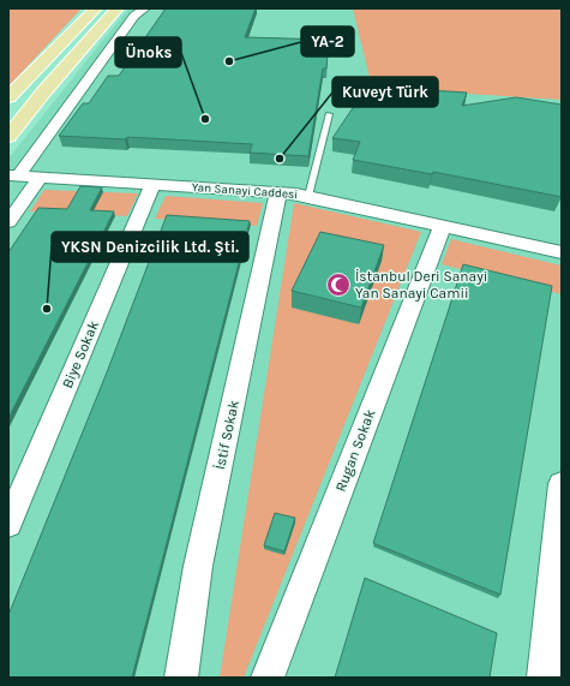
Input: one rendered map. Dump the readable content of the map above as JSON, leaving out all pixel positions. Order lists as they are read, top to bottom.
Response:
{
  "streets": {
    "street": [
      "Yan Sanayi Caddesi",
      "Biye Sokak",
      "İstif Sokak",
      "Rugan Sokak"
    ]
  },
  "crossings": [
    ["Yan Sanayi Caddesi", "Biye Sokak"],
    ["Yan Sanayi Caddesi", "İstif Sokak"],
    ["Yan Sanayi Caddesi", "Rugan Sokak"]
  ],
  "places": {
    "other": [
      "YA-2",
      "Ünoks",
      "Kuveyt Türk",
      "YKSN Denizcilik Ltd. Şti."
    ],
    "mosque": ["İstanbul Deri Sanayi Yan Sanayi Camii"]
  }
}
